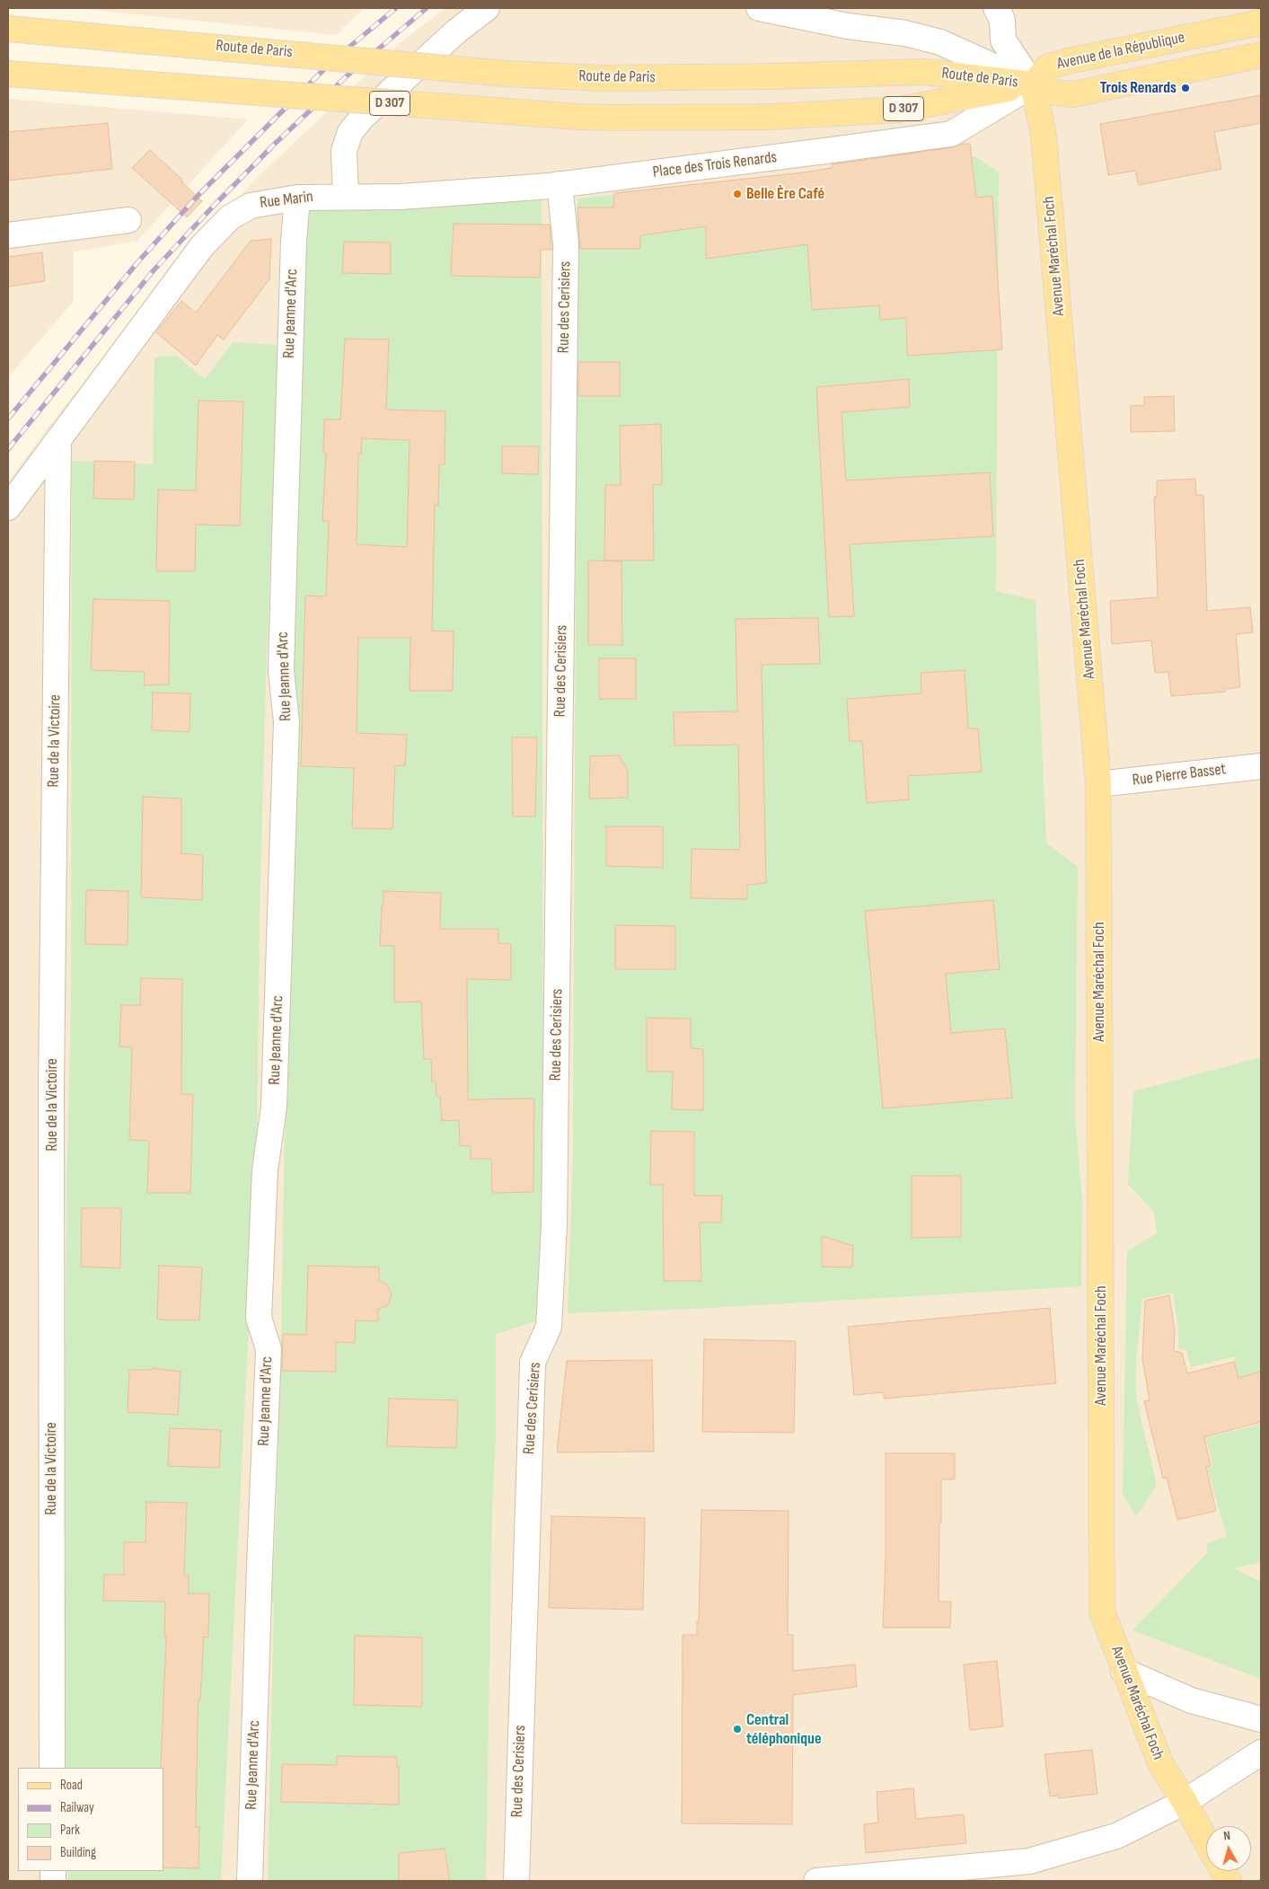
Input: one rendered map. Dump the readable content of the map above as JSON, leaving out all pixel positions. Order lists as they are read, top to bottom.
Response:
{
  "streets": {
    "main road": [
      "Route de Paris",
      "Avenue de la République",
      "D 307",
      "Avenue Maréchal Foch"
    ],
    "street": [
      "Place des Trois Renards",
      "Rue Marin",
      "Rue des Cerisiers",
      "Rue Jeanne d'Arc",
      "Rue de la Victoire",
      "Rue Pierre Basset"
    ]
  },
  "crossings": [
    ["Route de Paris", "Avenue de la République"],
    ["Route de Paris", "Place des Trois Renards"],
    ["Route de Paris", "Avenue Maréchal Foch"],
    ["Avenue de la République", "Place des Trois Renards"],
    ["Avenue de la République", "Avenue Maréchal Foch"],
    ["Place des Trois Renards", "Rue Marin"],
    ["Place des Trois Renards", "Avenue Maréchal Foch"],
    ["Place des Trois Renards", "Rue des Cerisiers"],
    ["Rue Marin", "Rue Jeanne d'Arc"],
    ["Rue Marin", "Rue de la Victoire"],
    ["Avenue Maréchal Foch", "Rue Pierre Basset"]
  ],
  "places": ["Trois Renards", "Belle Ère Café", "Central téléphonique"],
  "legend": [
    "Road",
    "Railway",
    "Park",
    "Building"
  ],
  "north": "top"
}
